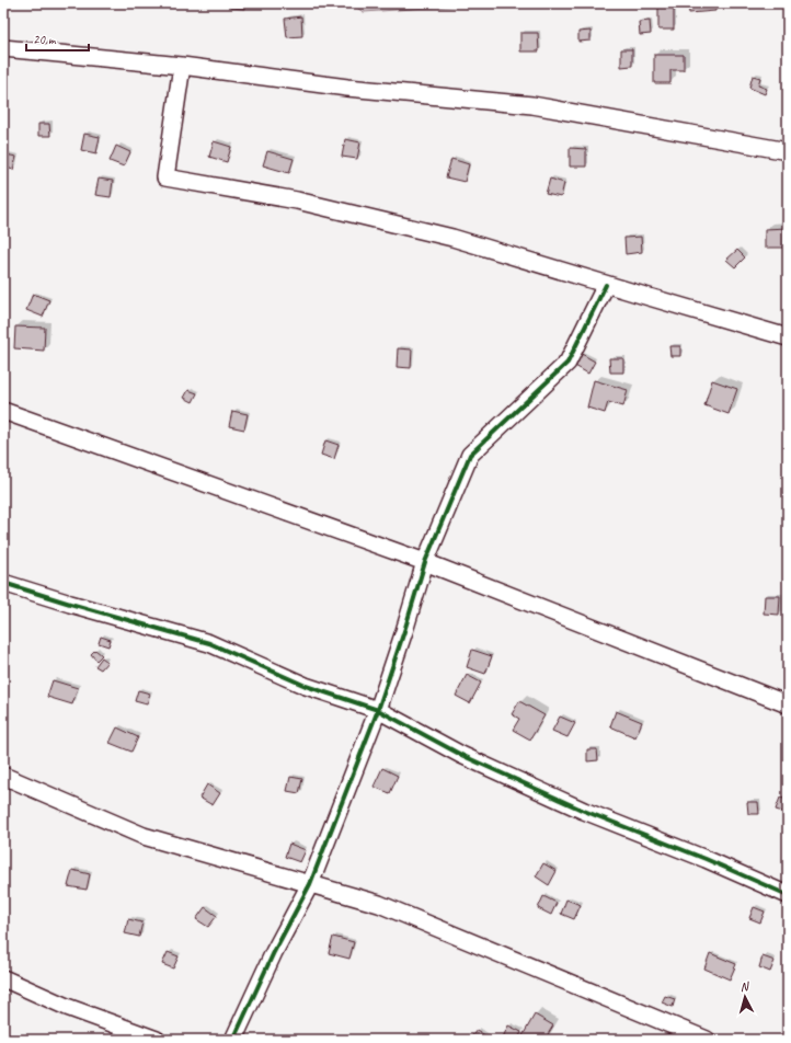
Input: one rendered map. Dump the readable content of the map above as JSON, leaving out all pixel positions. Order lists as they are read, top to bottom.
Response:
{
  "scale_bar": "20 m",
  "north": "top"
}
